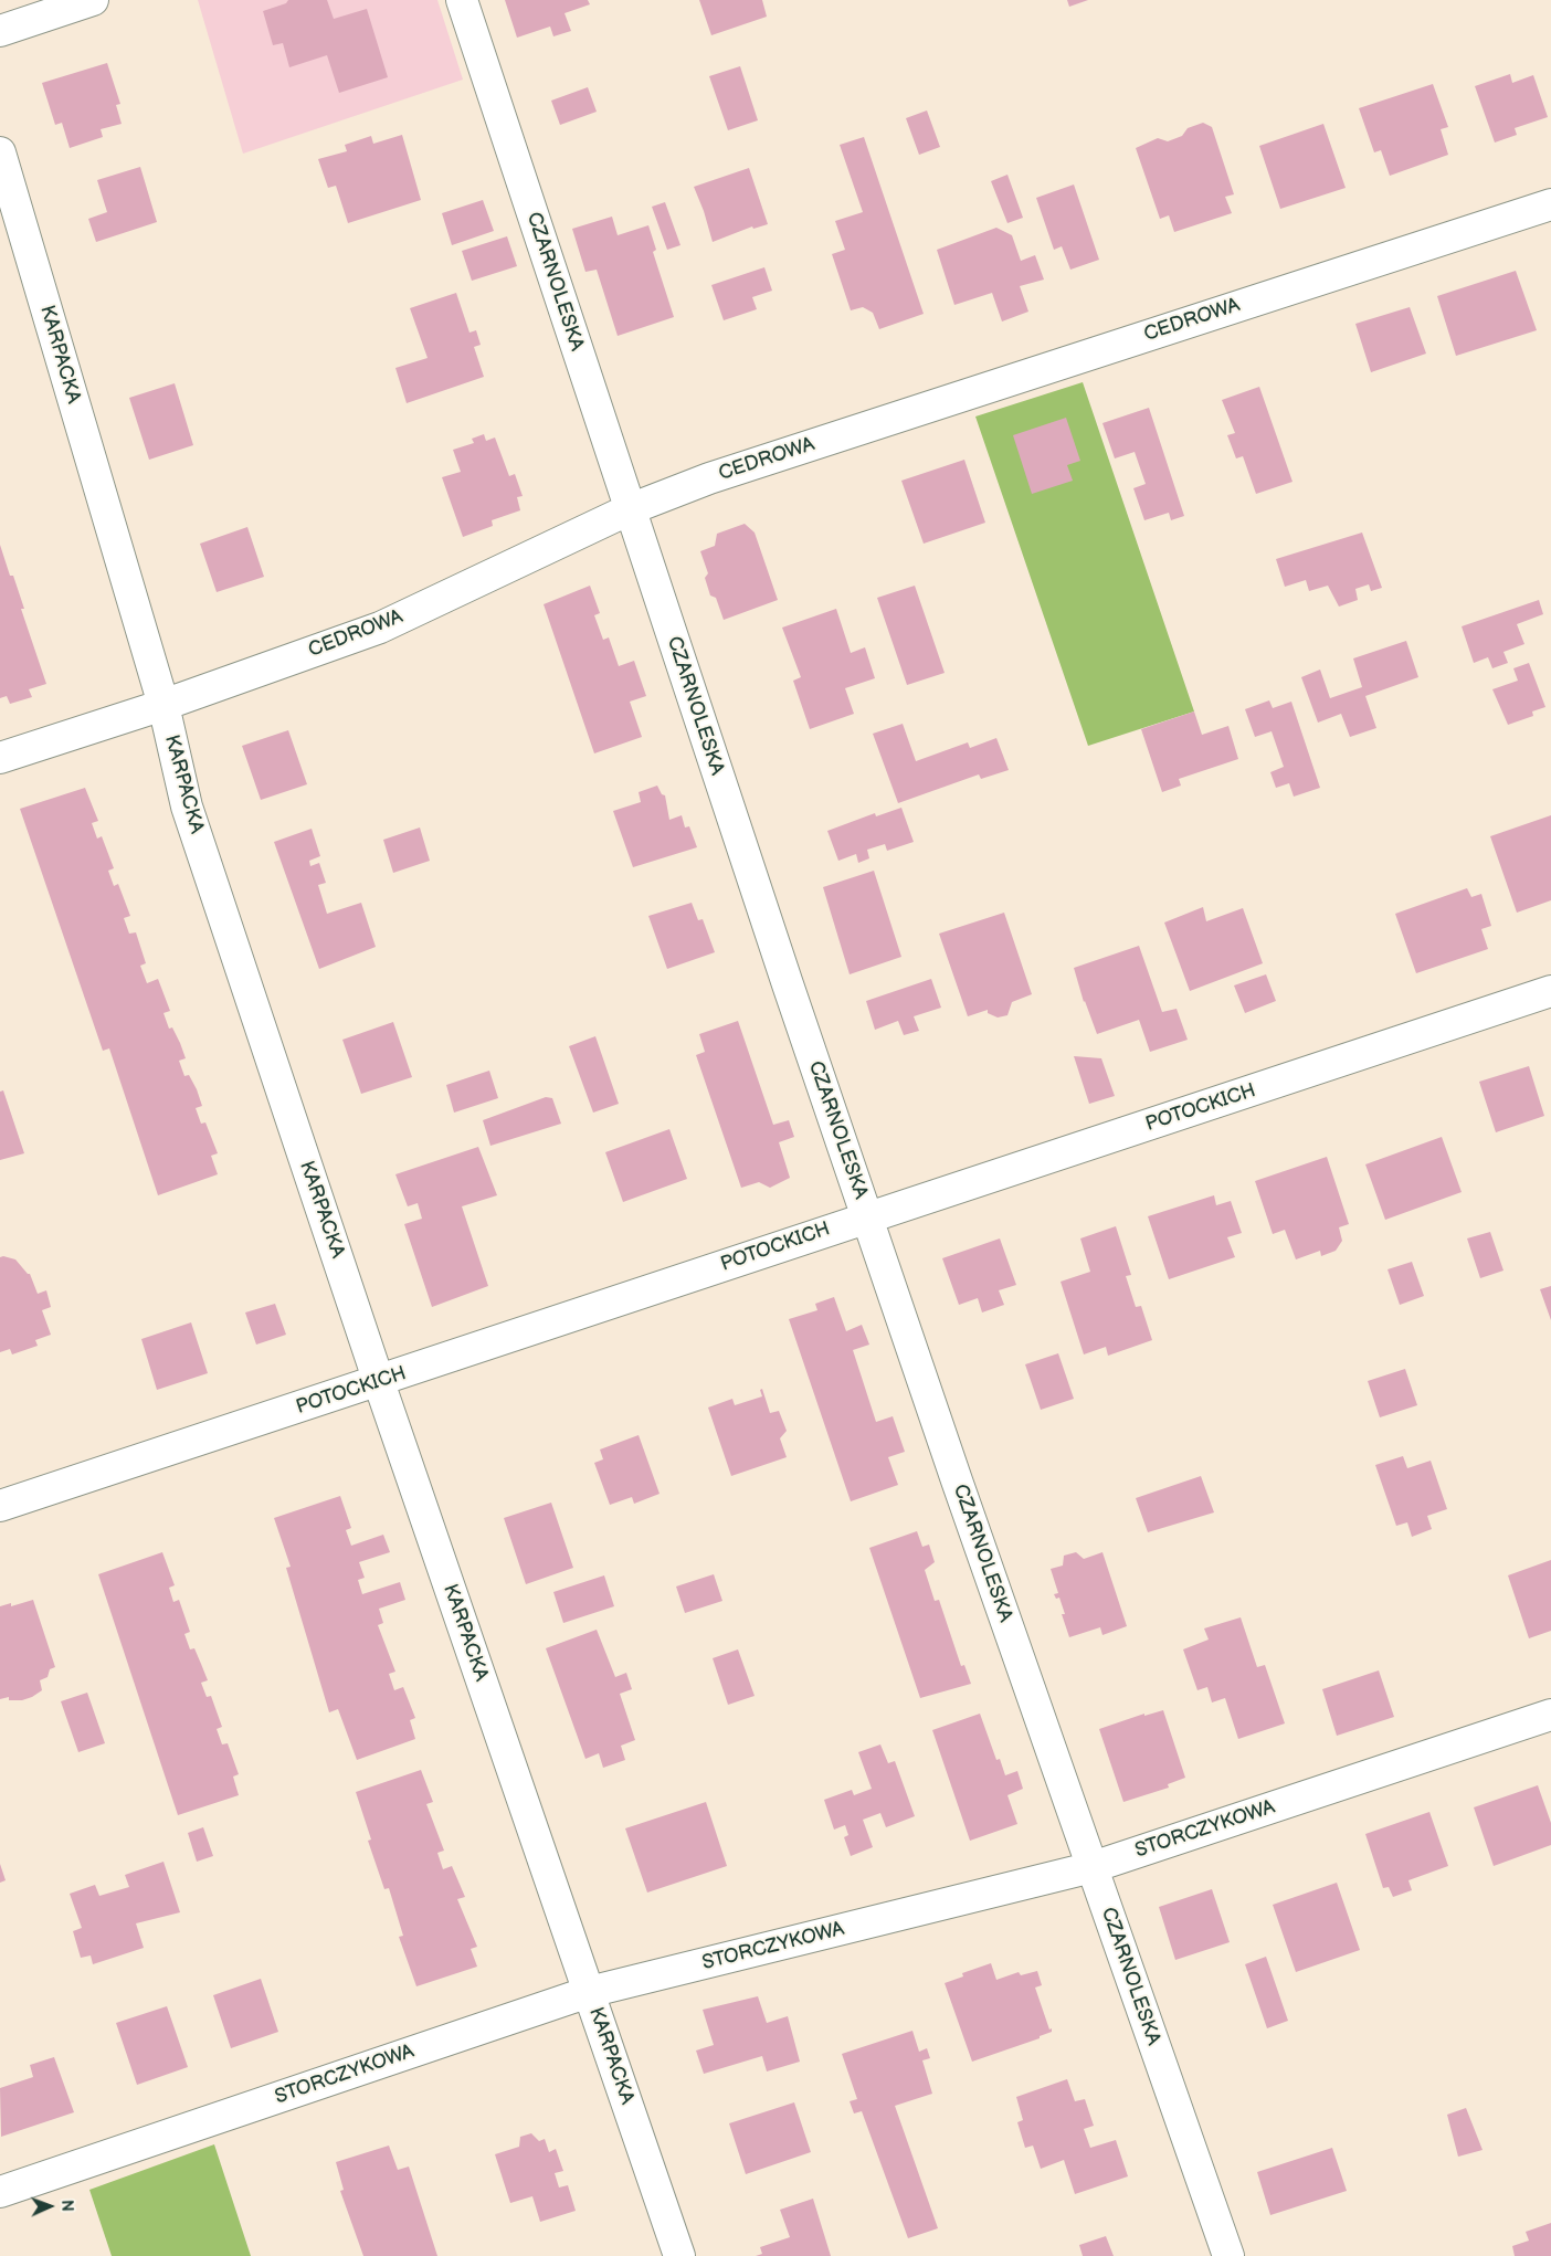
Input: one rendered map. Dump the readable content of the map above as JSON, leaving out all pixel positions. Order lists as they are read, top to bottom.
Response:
{
  "streets": {
    "street": [
      "CZARNOLESKA",
      "CEDROWA",
      "KARPACKA",
      "POTOCKICH",
      "STORCZYKOWA"
    ]
  },
  "crossings": [
    ["CZARNOLESKA", "CEDROWA"],
    ["CZARNOLESKA", "POTOCKICH"],
    ["CZARNOLESKA", "STORCZYKOWA"],
    ["CEDROWA", "KARPACKA"],
    ["KARPACKA", "POTOCKICH"],
    ["KARPACKA", "STORCZYKOWA"]
  ],
  "north": "right"
}
